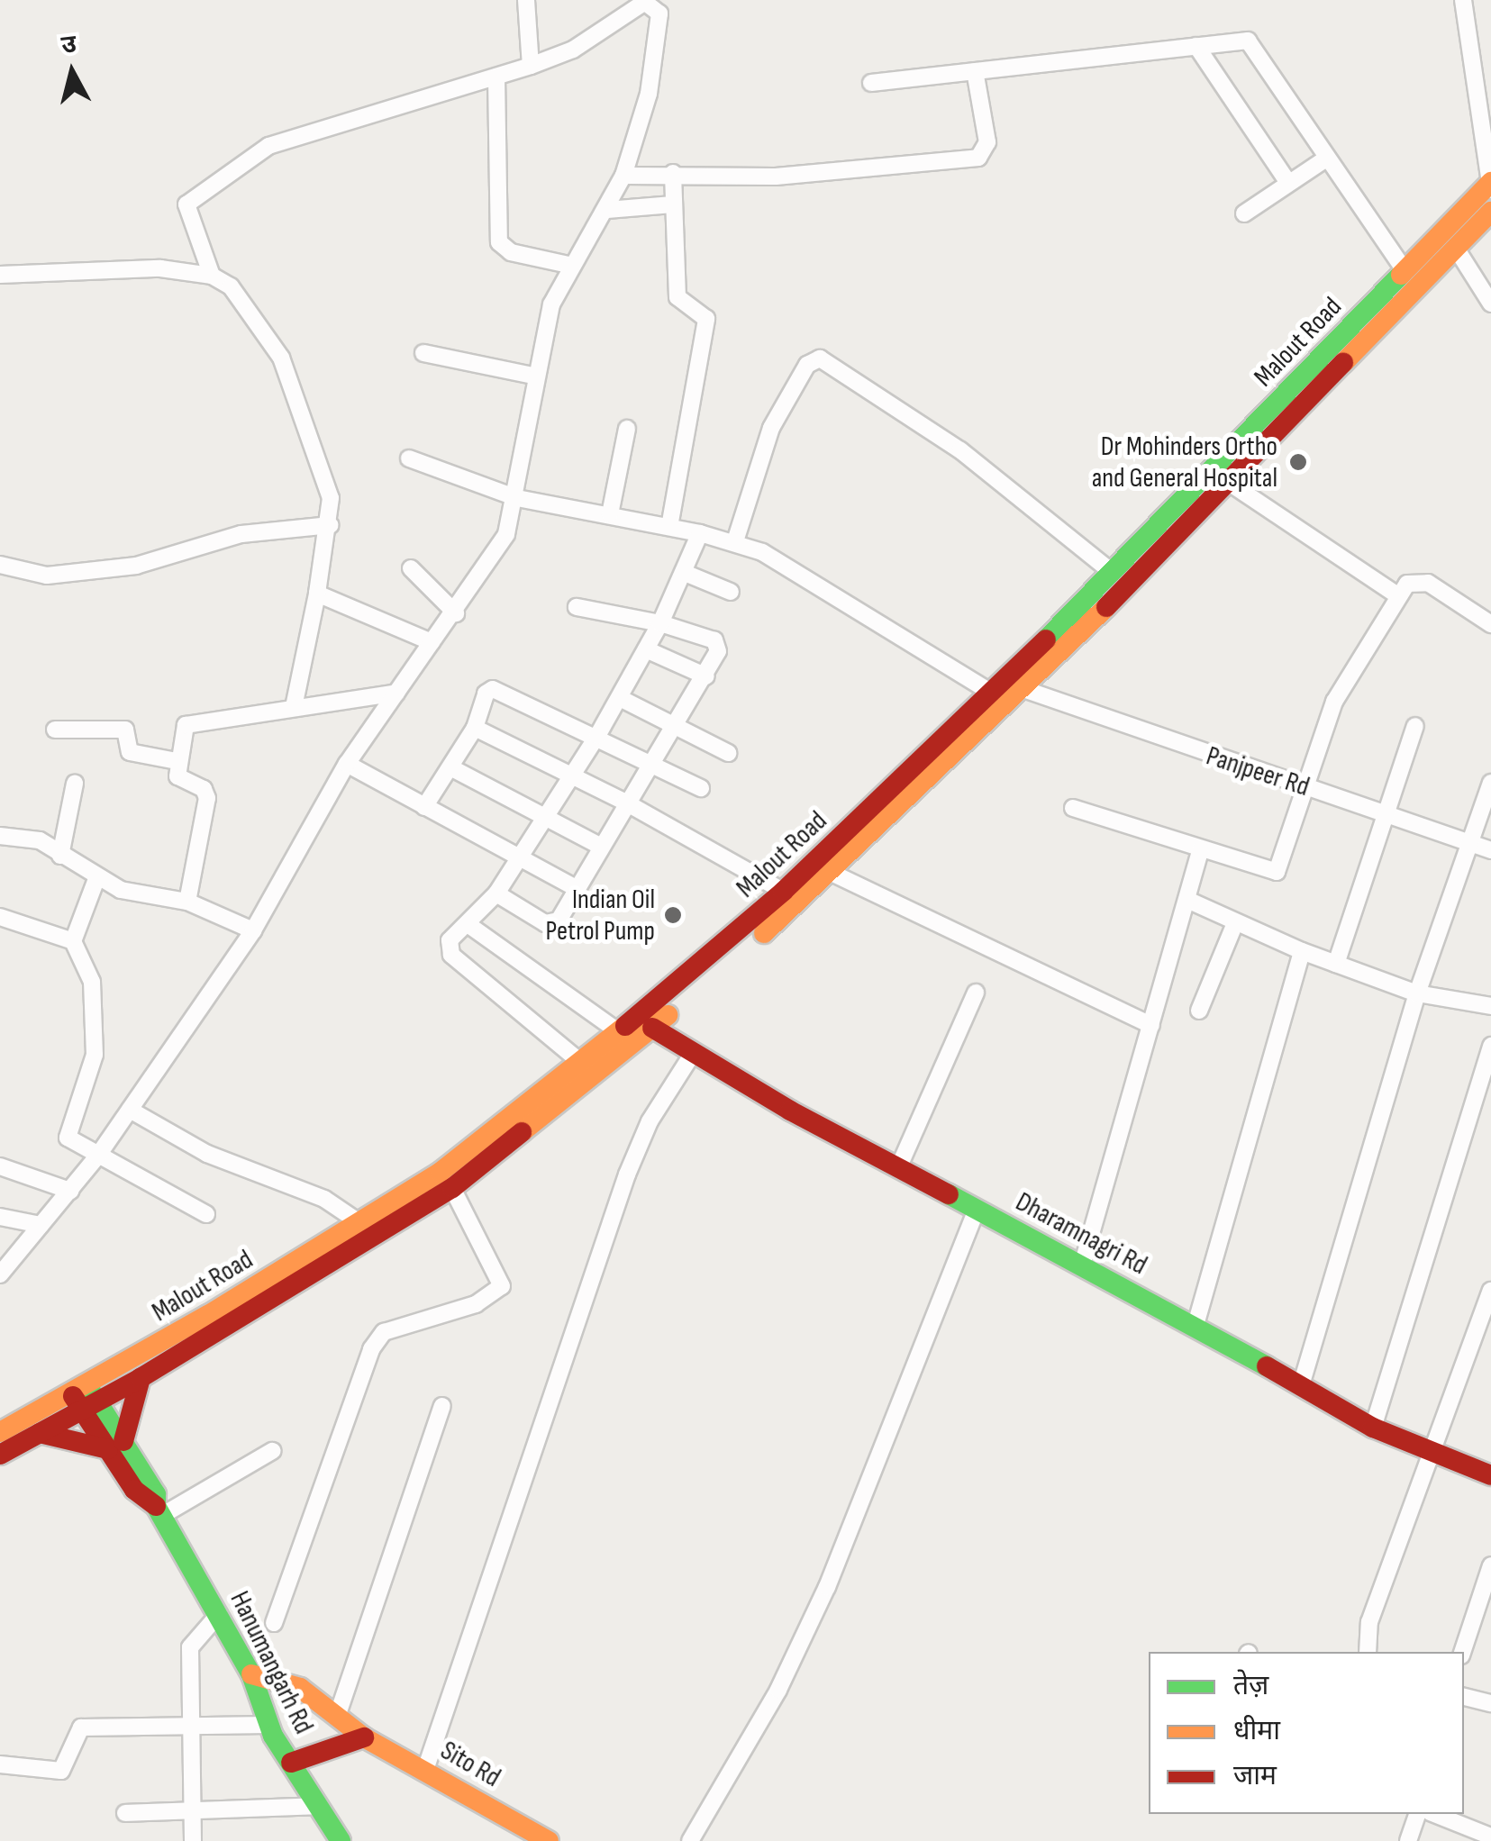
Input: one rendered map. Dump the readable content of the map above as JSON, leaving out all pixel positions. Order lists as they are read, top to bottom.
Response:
{
  "streets": {
    "main road": [
      "Malout Road",
      "Dharamnagri Rd",
      "Hanumangarh Rd",
      "Sito Rd"
    ],
    "street": ["Panjpeer Rd"]
  },
  "crossings": [
    ["Malout Road", "Panjpeer Rd"],
    ["Malout Road", "Dharamnagri Rd"],
    ["Malout Road", "Hanumangarh Rd"],
    ["Hanumangarh Rd", "Sito Rd"]
  ],
  "places": ["Dr Mohinders Ortho and General Hospital", "Indian Oil Petrol Pump"],
  "legend": ["तेज़", "धीमा", "जाम"],
  "north": "top"
}
